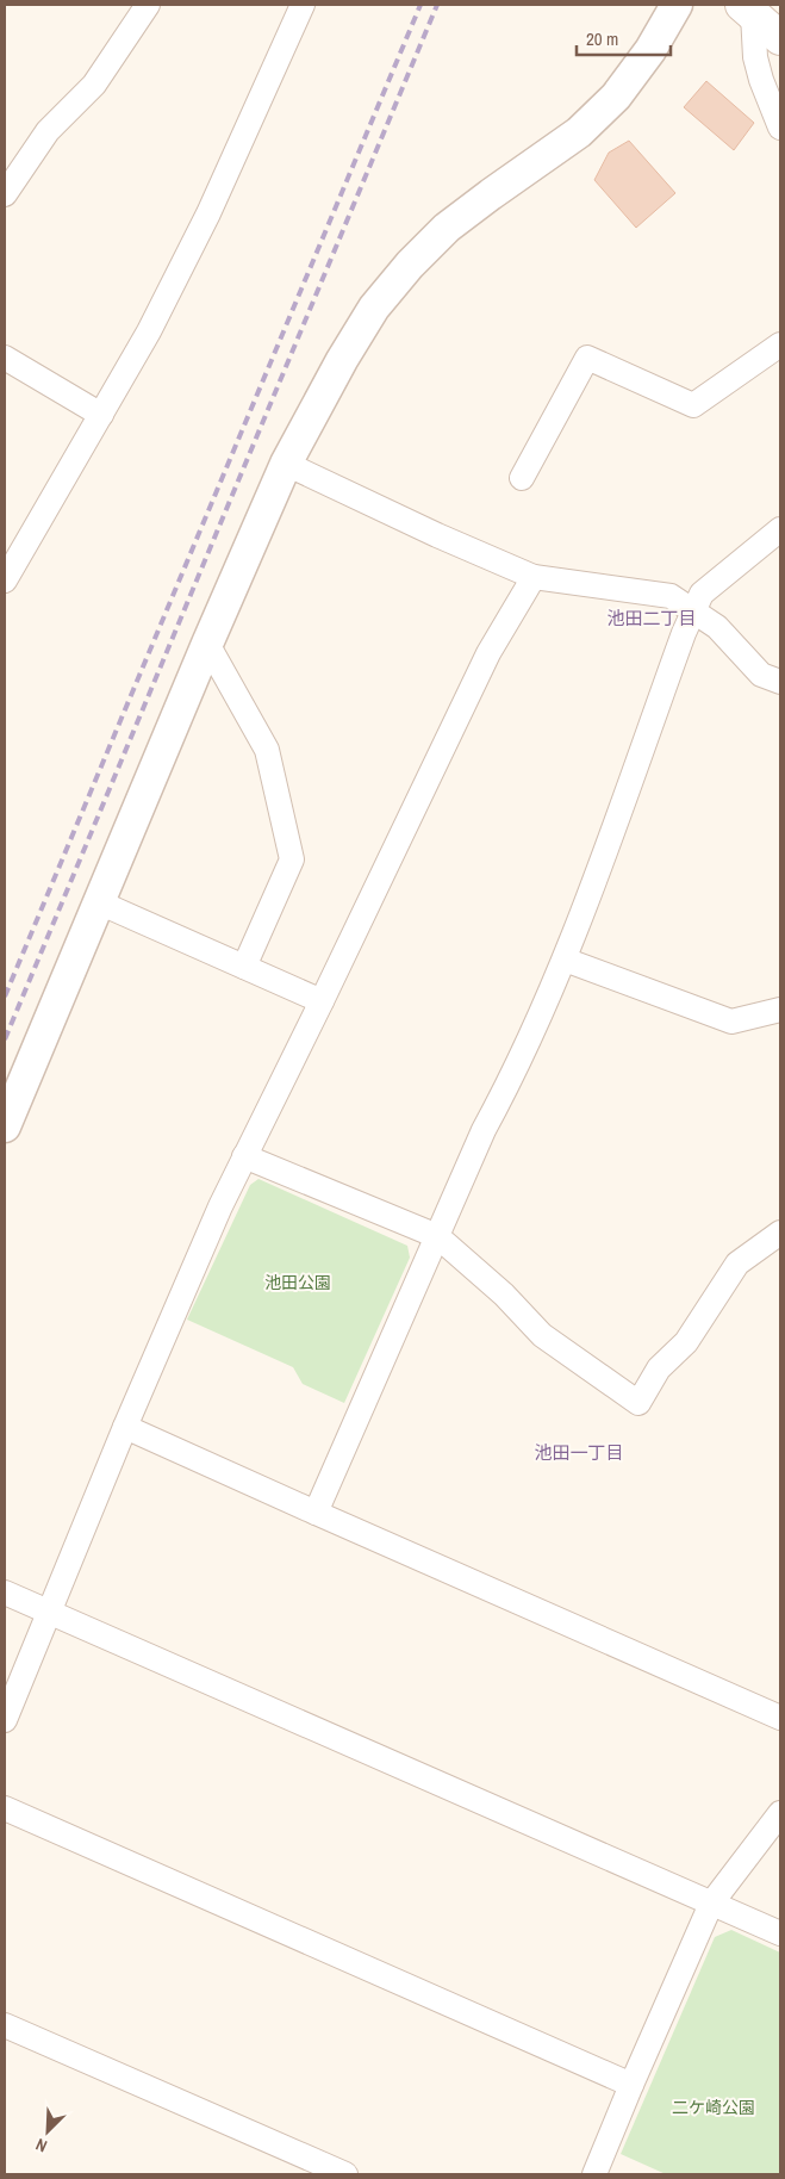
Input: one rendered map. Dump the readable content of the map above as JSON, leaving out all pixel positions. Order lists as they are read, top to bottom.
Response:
{
  "districts": ["池田二丁目", "池田一丁目"],
  "parks": ["池田公園", "二ケ崎公園"],
  "scale_bar": "20 m",
  "north": "bottom left"
}
